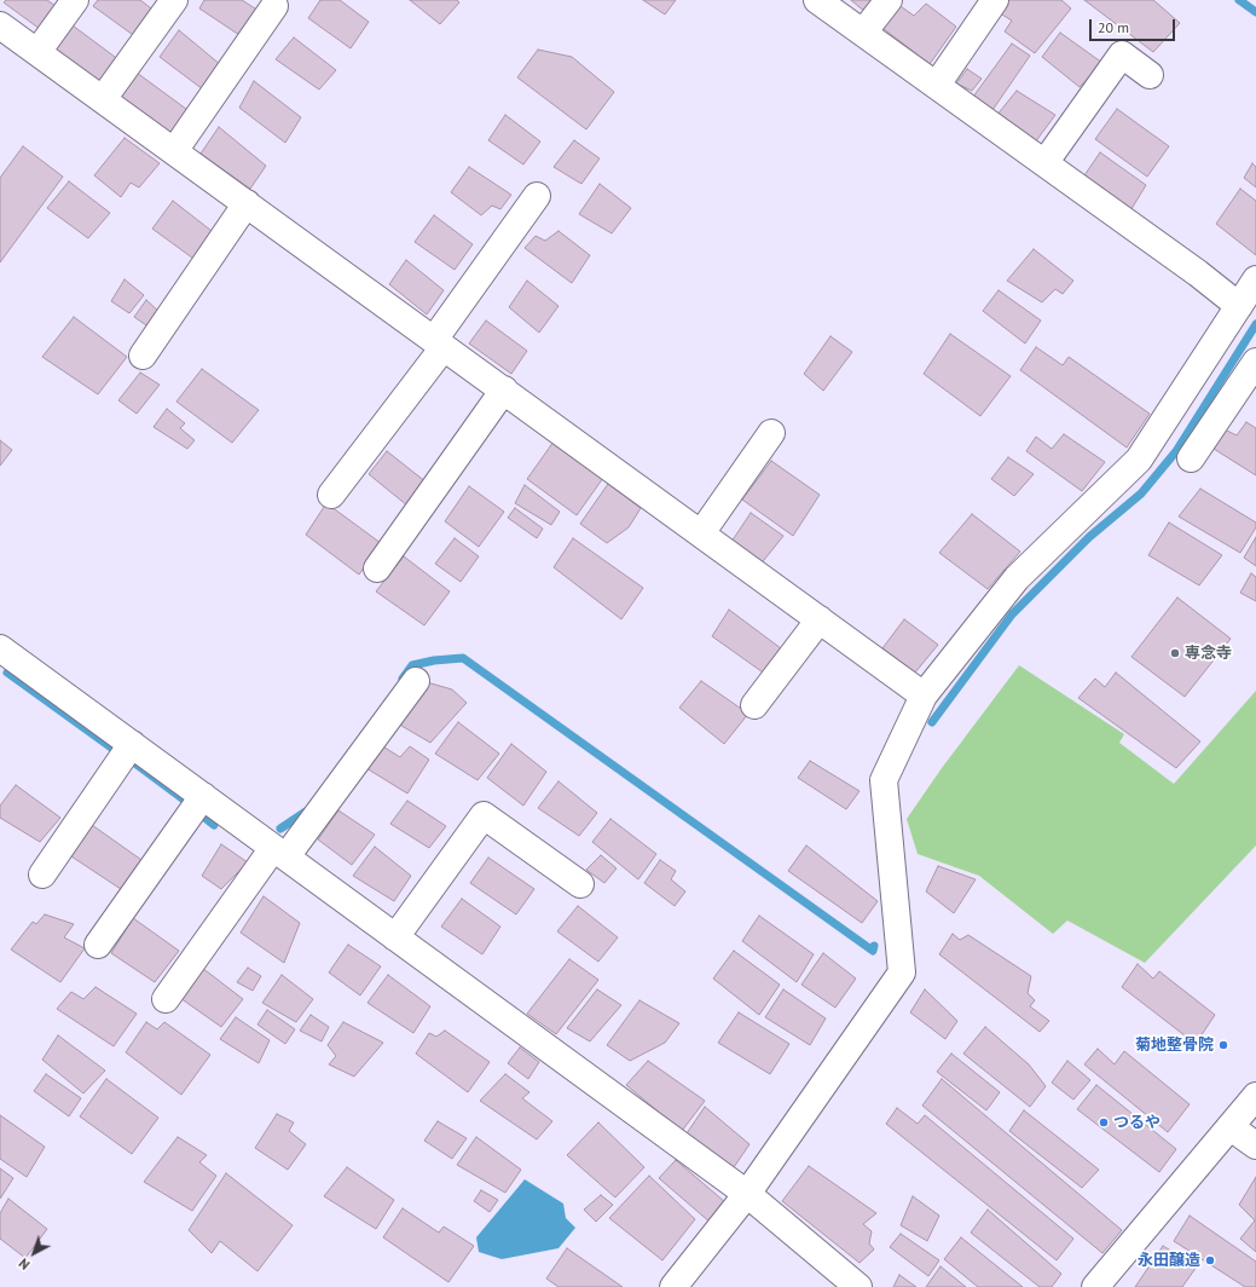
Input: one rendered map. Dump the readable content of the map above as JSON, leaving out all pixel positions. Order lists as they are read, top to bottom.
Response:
{
  "places": [
    "専念寺",
    "菊地整骨院",
    "つるや",
    "永田醸造"
  ],
  "scale_bar": "20 m",
  "north": "bottom left"
}
